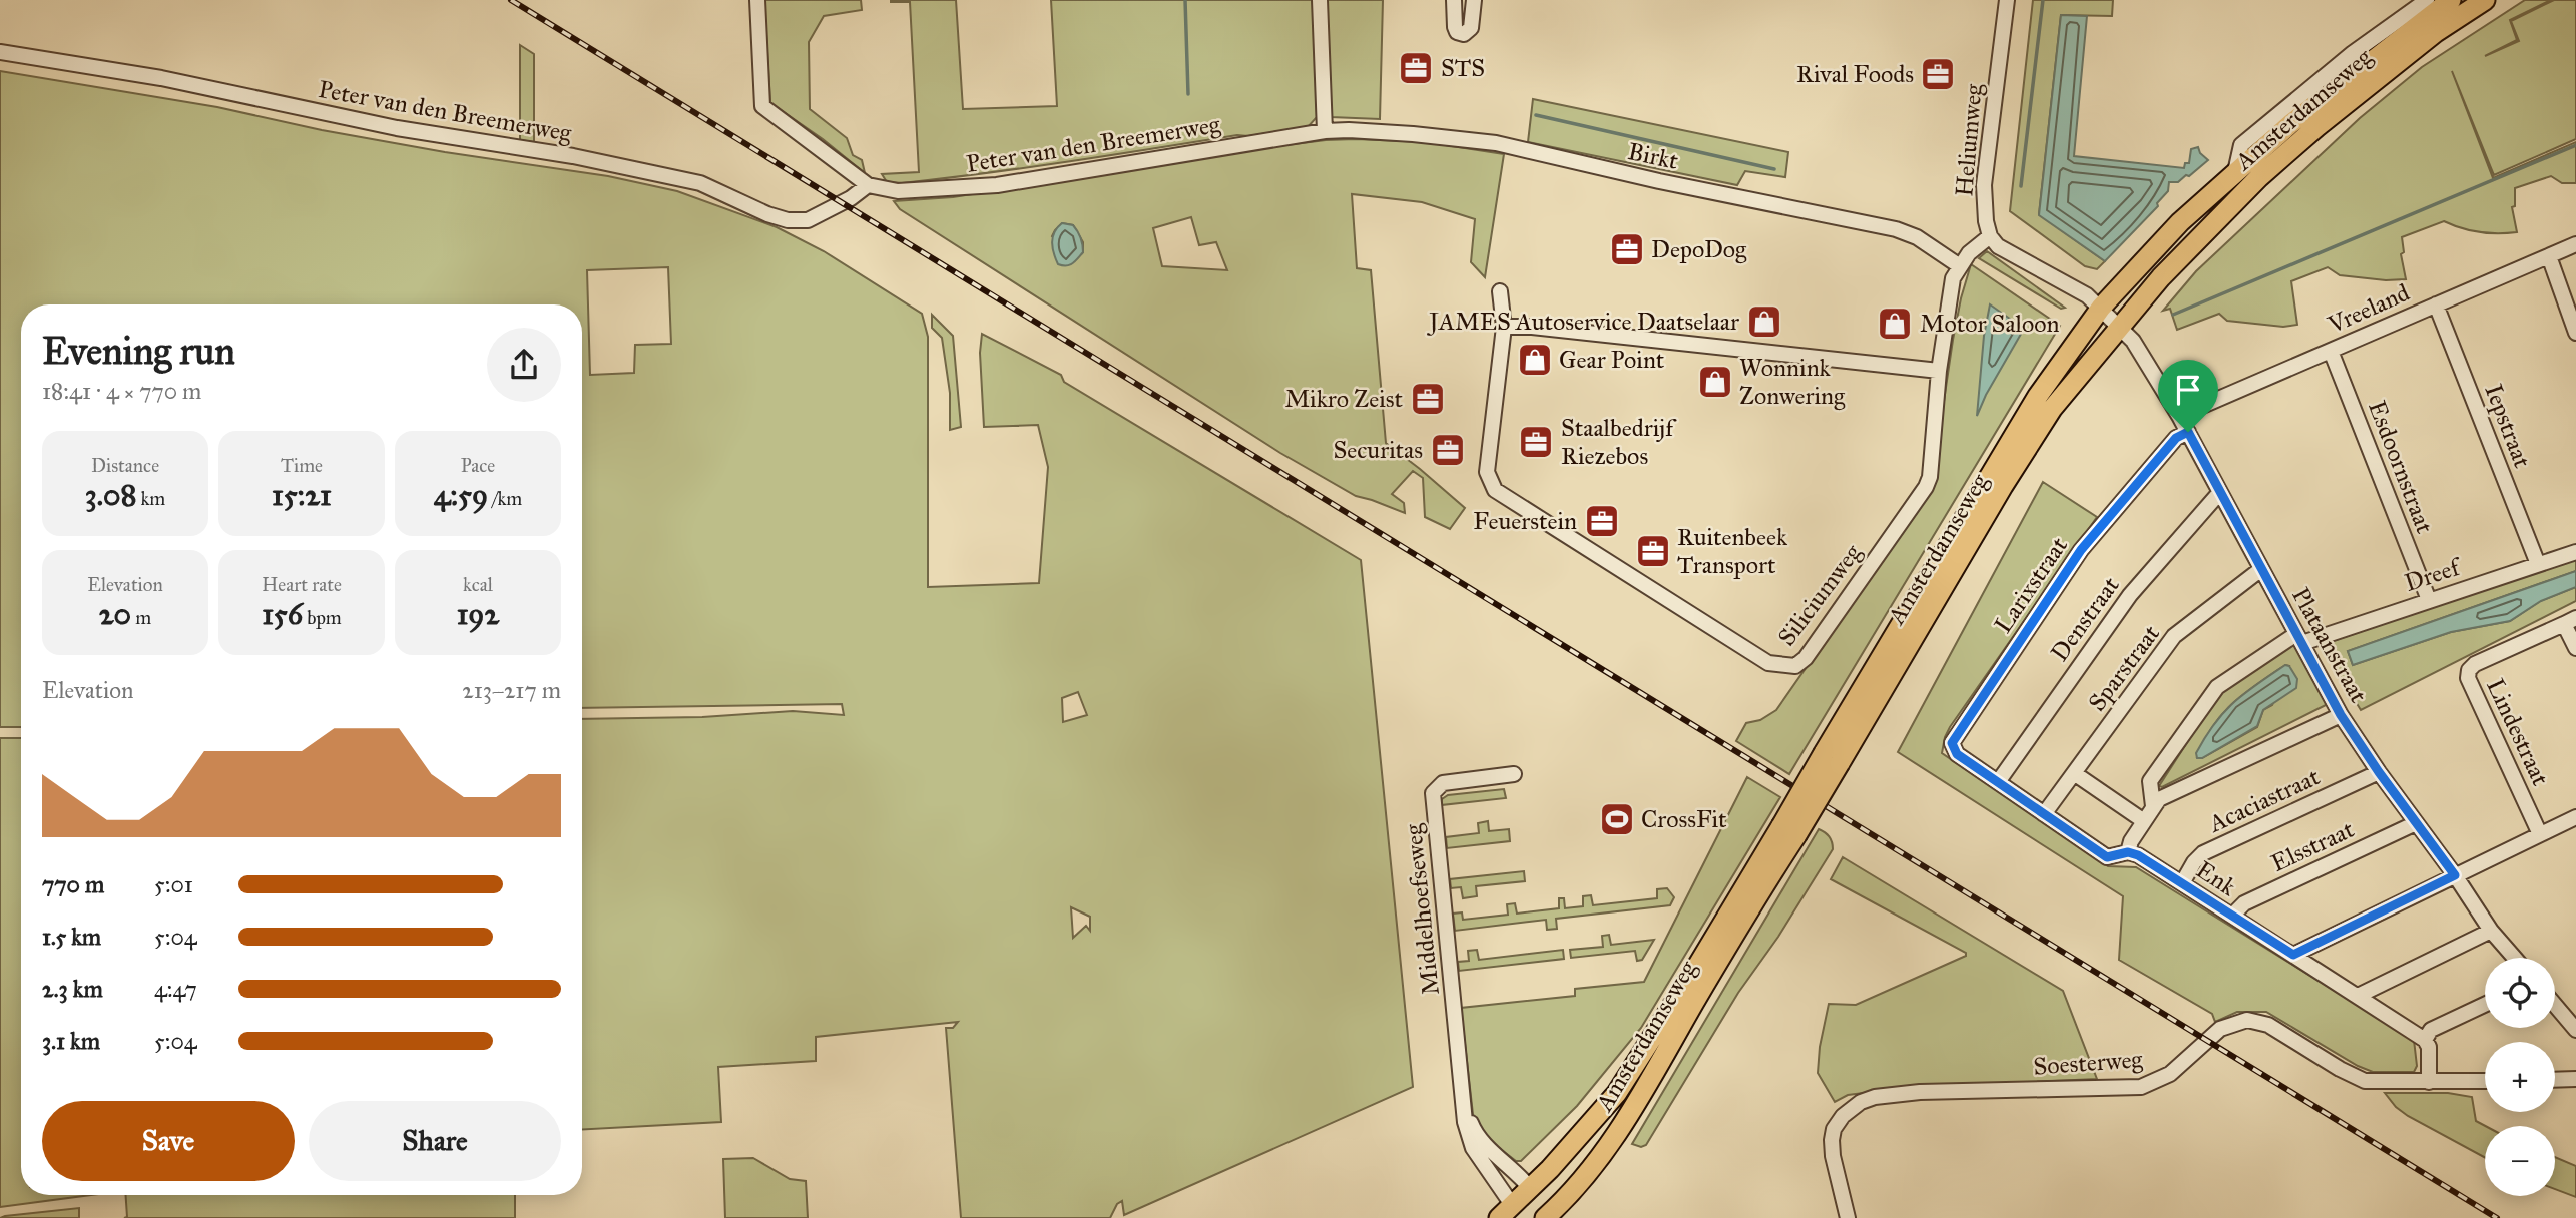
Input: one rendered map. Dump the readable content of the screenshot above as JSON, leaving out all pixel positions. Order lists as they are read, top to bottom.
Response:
{
  "streets": {
    "main road": ["Amsterdamseweg"],
    "street": [
      "Peter van den Breemerweg",
      "Heliumweg",
      "Birkt",
      "Vreeland",
      "Iepstraat",
      "Esdoornstraat",
      "Dreef",
      "Larixstraat",
      "Siliciumweg",
      "Denstraat",
      "Plataanstraat",
      "Sparstraat",
      "Lindestraat",
      "Acaciastraat",
      "Elsstraat",
      "Enk",
      "Middelhoefseweg",
      "Soesterweg"
    ]
  },
  "crossings": [
    ["Amsterdamseweg", "Plataanstraat"],
    ["Amsterdamseweg", "Middelhoefseweg"],
    ["Peter van den Breemerweg", "Birkt"],
    ["Heliumweg", "Siliciumweg"],
    ["Birkt", "Siliciumweg"],
    ["Vreeland", "Iepstraat"],
    ["Vreeland", "Esdoornstraat"],
    ["Vreeland", "Plataanstraat"],
    ["Iepstraat", "Dreef"],
    ["Esdoornstraat", "Dreef"],
    ["Dreef", "Plataanstraat"],
    ["Dreef", "Enk"],
    ["Larixstraat", "Plataanstraat"],
    ["Larixstraat", "Enk"],
    ["Denstraat", "Plataanstraat"],
    ["Denstraat", "Enk"],
    ["Plataanstraat", "Sparstraat"],
    ["Plataanstraat", "Acaciastraat"],
    ["Plataanstraat", "Elsstraat"],
    ["Sparstraat", "Enk"],
    ["Acaciastraat", "Enk"],
    ["Elsstraat", "Enk"]
  ],
  "places": {
    "office": [
      "STS",
      "Rival Foods",
      "DepoDog",
      "Mikro Zeist",
      "Staalbedrijf Riezebos",
      "Securitas",
      "Feuerstein",
      "Ruitenbeek Transport"
    ],
    "shop": [
      "JAMES Autoservice Daatselaar",
      "Motor Saloon",
      "Gear Point",
      "Wonnink Zonwering"
    ],
    "sports": ["CrossFit"]
  },
  "page": {
    "heading": ["Evening run", "18:41 · 4 × 770 m"],
    "stats": [
      ["Distance", "3.08 km"],
      ["Time", "15:21"],
      ["Pace", "4:59 /km"],
      ["Elevation", "20 m"],
      ["Heart rate", "156 bpm"],
      ["kcal", "192"]
    ],
    "chart": ["Elevation", "213–217 m"],
    "list": [
      {
        "name": "770 m",
        "note": "5:01"
      },
      {
        "name": "1.5 km",
        "note": "5:04"
      },
      {
        "name": "2.3 km",
        "note": "4:47"
      },
      {
        "name": "3.1 km",
        "note": "5:04"
      }
    ],
    "map_buttons": ["+", "−"],
    "buttons": ["Save", "Share"]
  }
}
